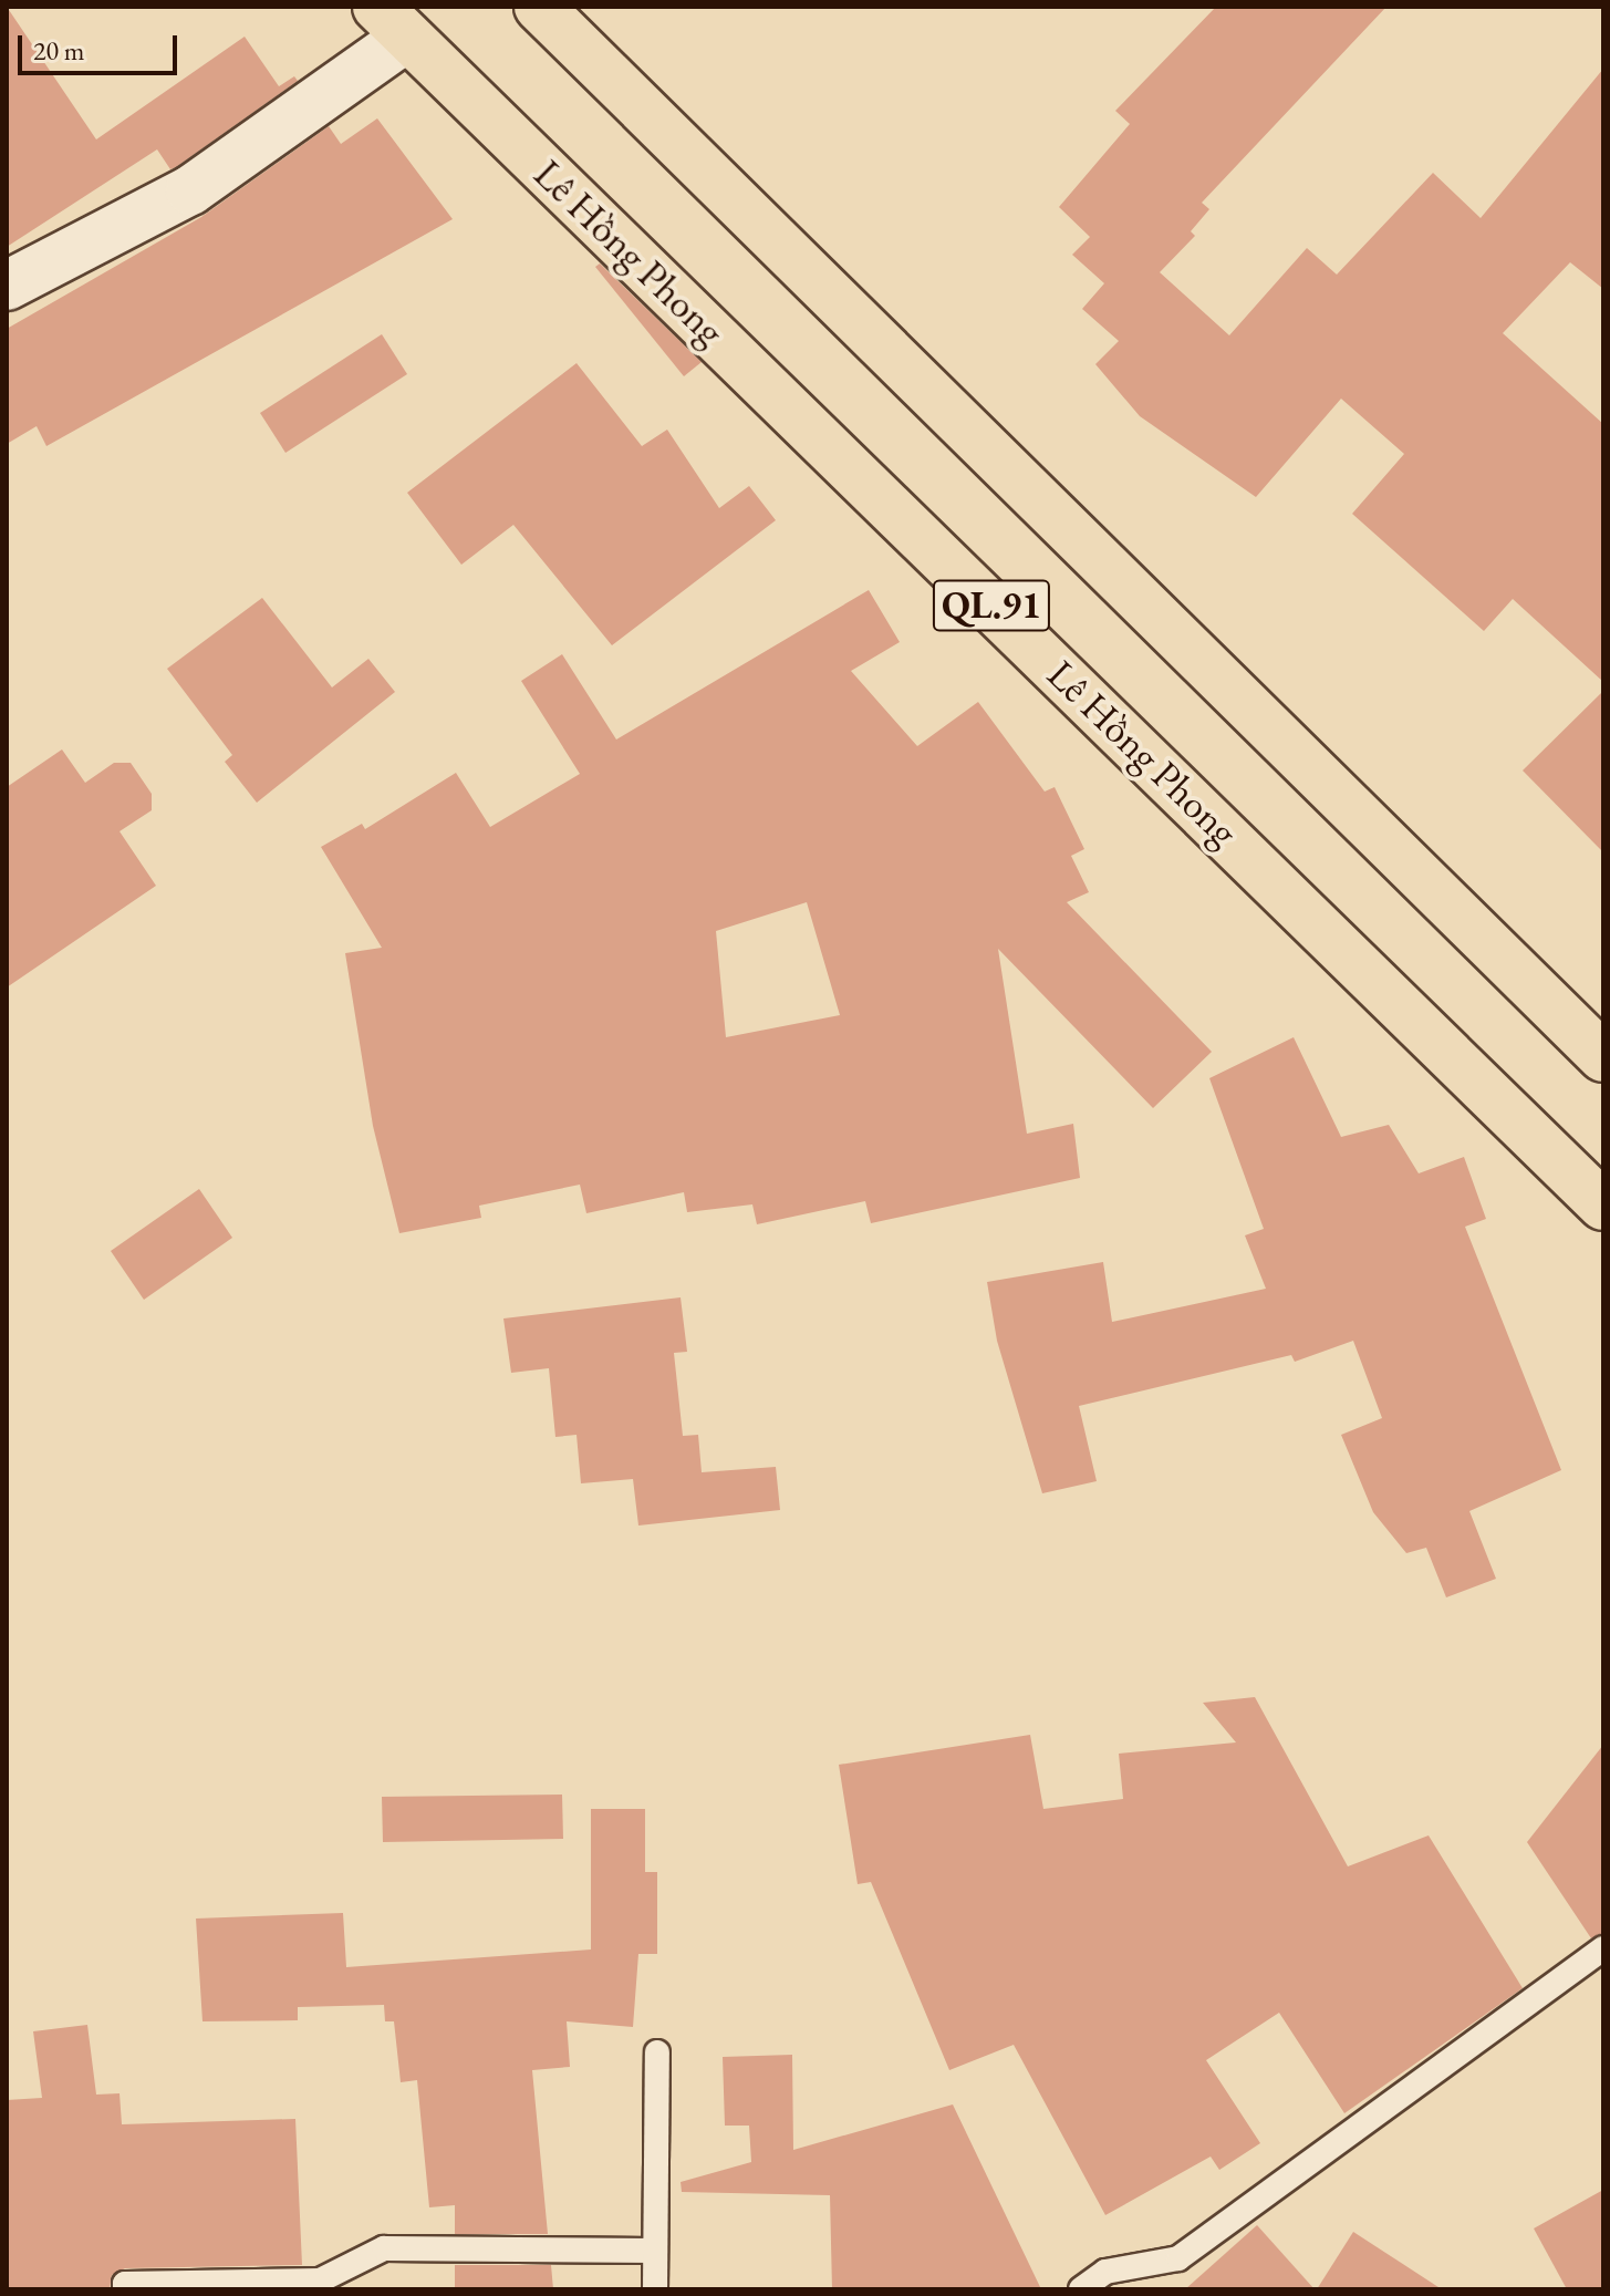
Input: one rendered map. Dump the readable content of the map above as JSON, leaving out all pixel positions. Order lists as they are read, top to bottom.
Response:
{
  "streets": {
    "highway": ["Lê Hồng Phong", "QL.91"]
  },
  "scale_bar": "20 m"
}
